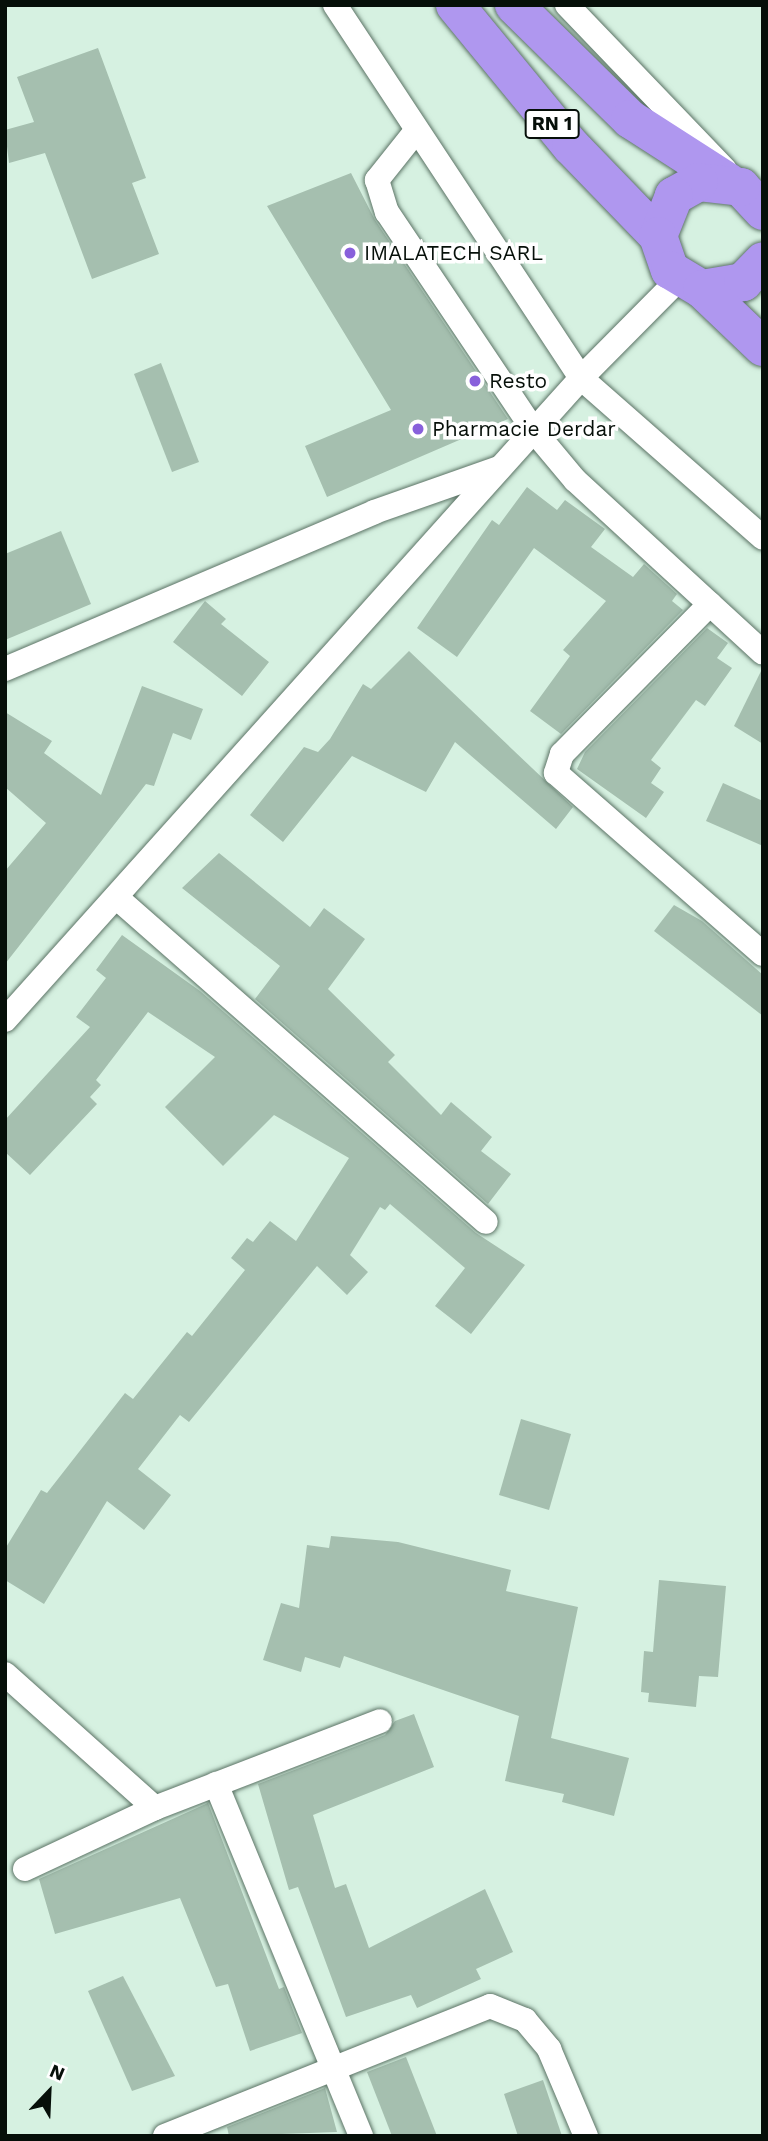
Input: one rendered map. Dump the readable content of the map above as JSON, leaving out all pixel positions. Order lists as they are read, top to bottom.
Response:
{
  "streets": {
    "highway": ["RN 1"]
  },
  "places": ["IMALATECH SARL", "Resto", "Pharmacie Derdar"],
  "north": "top right"
}
